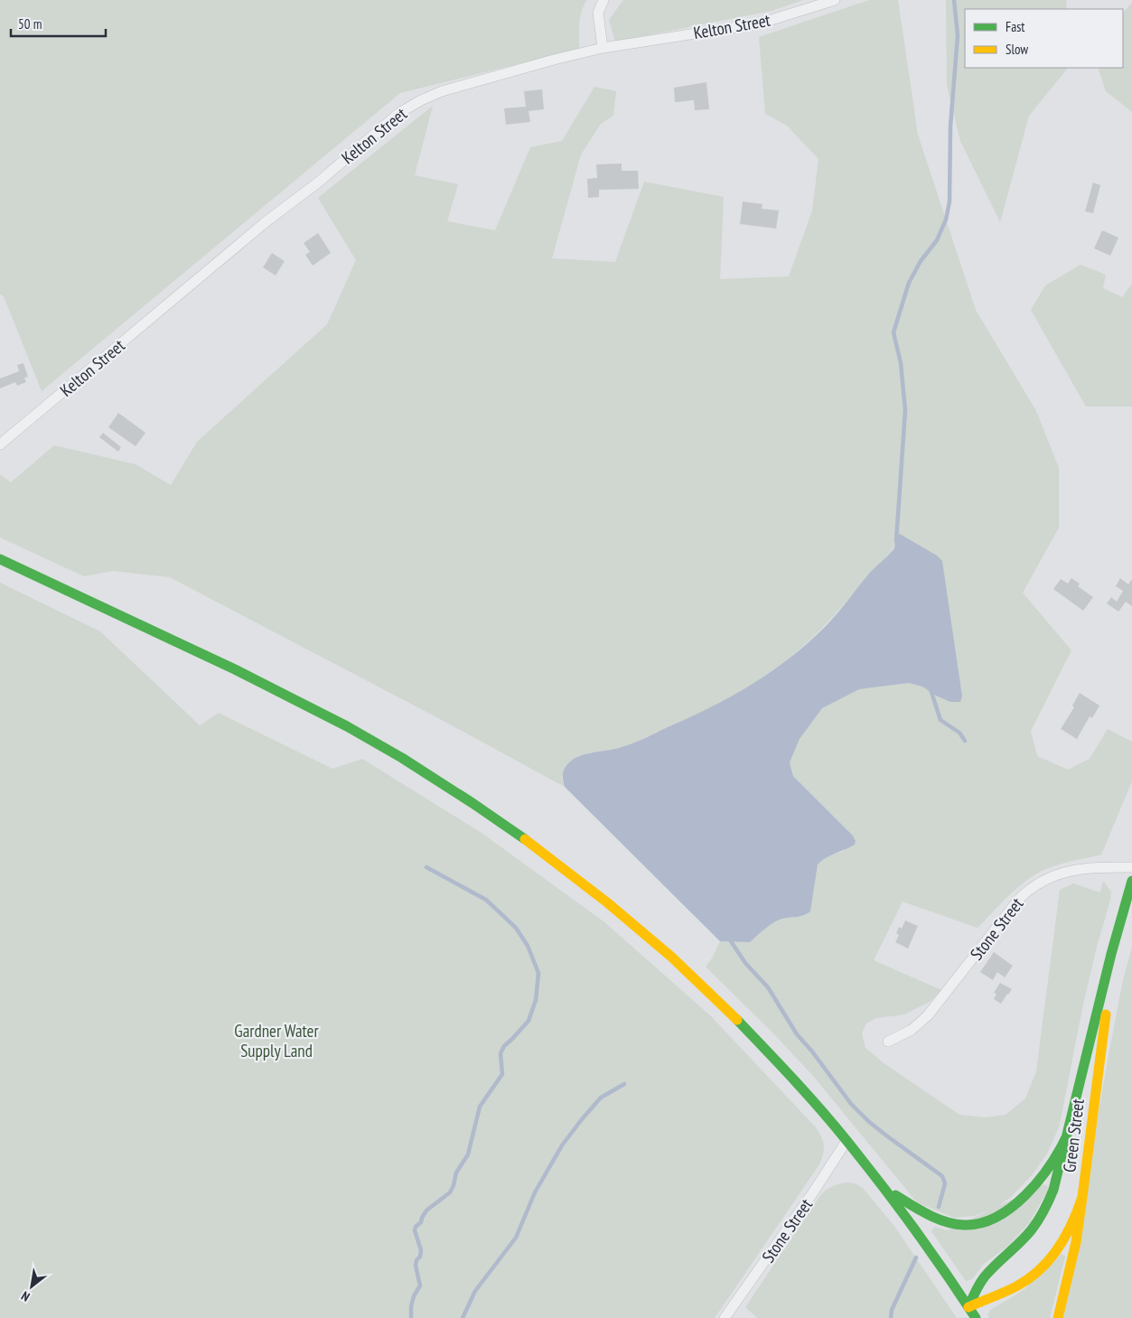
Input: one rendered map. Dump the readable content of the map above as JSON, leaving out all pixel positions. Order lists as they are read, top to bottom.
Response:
{
  "streets": {
    "main road": ["Green Street"],
    "street": ["Kelton Street", "Stone Street"]
  },
  "parks": ["Gardner Water Supply Land"],
  "legend": ["Fast", "Slow"],
  "scale_bar": "50 m",
  "north": "bottom left"
}
